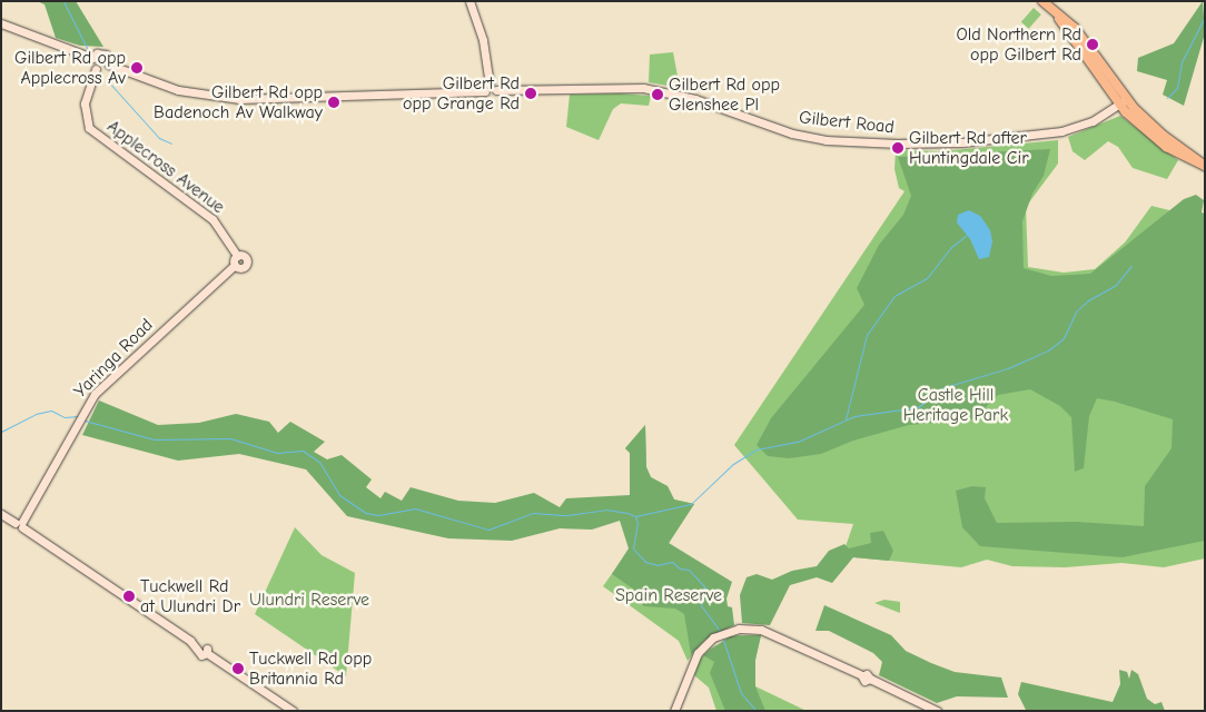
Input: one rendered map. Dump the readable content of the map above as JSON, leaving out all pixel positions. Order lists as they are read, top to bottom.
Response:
{
  "streets": {
    "street": ["Gilbert Road", "Applecross Avenue", "Yaringa Road"]
  },
  "crossings": [
    ["Gilbert Road", "Applecross Avenue"],
    ["Applecross Avenue", "Yaringa Road"]
  ],
  "parks": ["Castle Hill Heritage Park", "Spain Reserve", "Ulundri Reserve"],
  "places": [
    "Old Northern Rd opp Gilbert Rd",
    "Gilbert Rd opp Applecross Av",
    "Gilbert Rd opp Grange Rd",
    "Gilbert Rd opp Glenshee Pl",
    "Gilbert Rd opp Badenoch Av Walkway",
    "Gilbert Rd after Huntingdale Cir",
    "Tuckwell Rd at Ulundri Dr",
    "Tuckwell Rd opp Britannia Rd"
  ]
}
